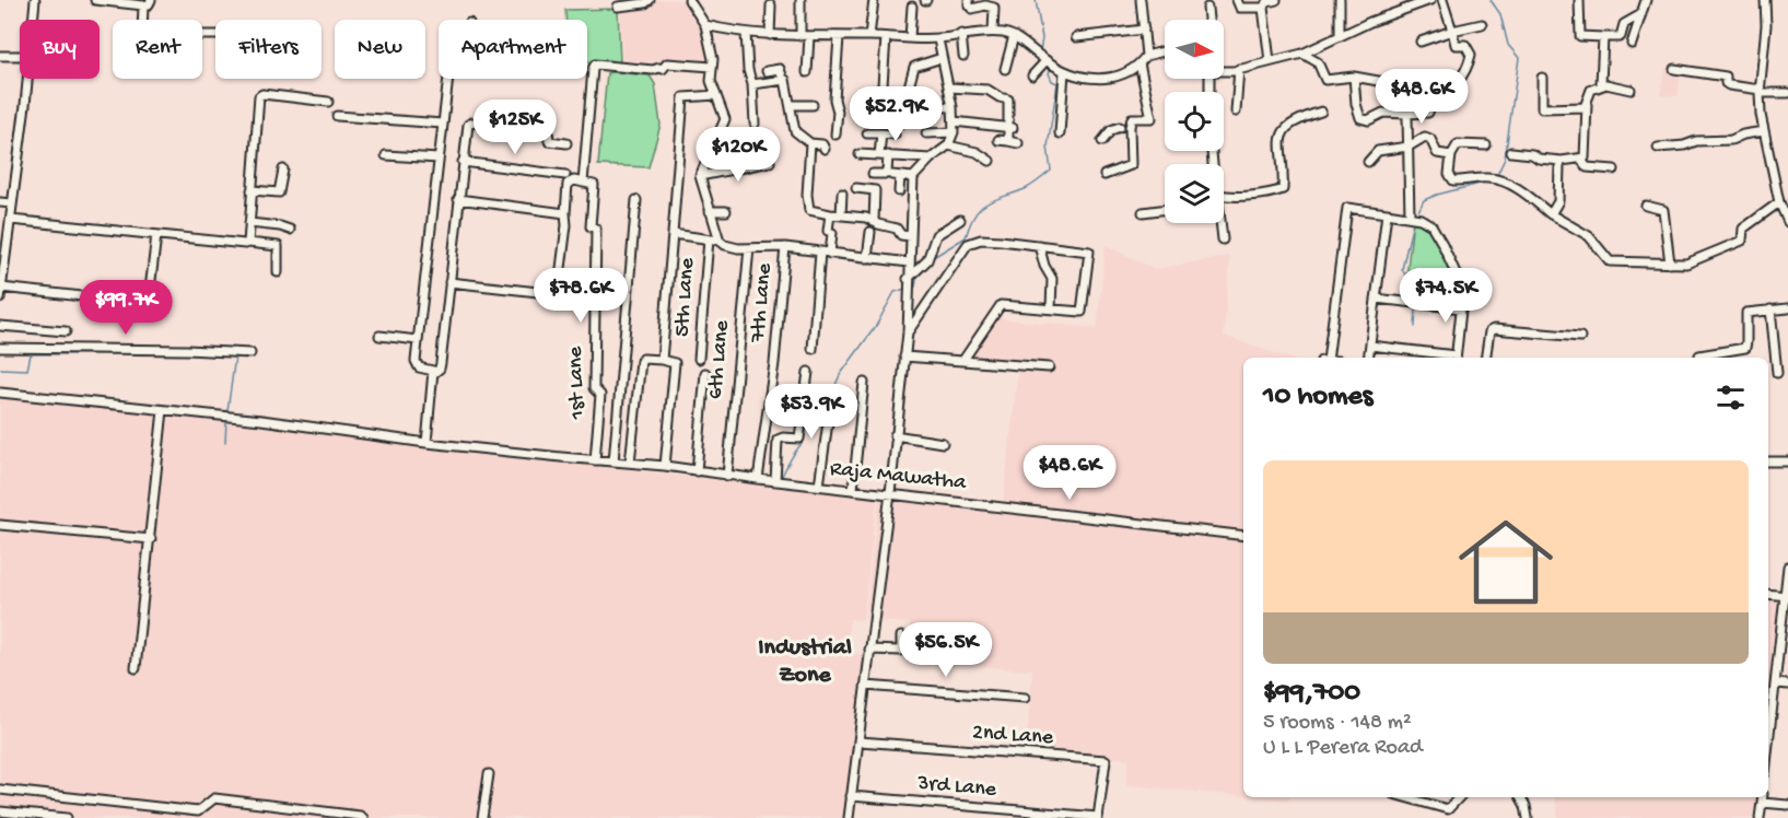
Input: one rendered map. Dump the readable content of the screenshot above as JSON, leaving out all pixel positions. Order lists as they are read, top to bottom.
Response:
{
  "streets": {
    "street": [
      "5th Lane",
      "7th Lane",
      "6th Lane",
      "1st Lane",
      "Raja Mawatha",
      "2nd Lane",
      "3rd Lane"
    ]
  },
  "crossings": [
    ["7th Lane", "Raja Mawatha"],
    ["6th Lane", "Raja Mawatha"],
    ["1st Lane", "Raja Mawatha"],
    ["2nd Lane", "3rd Lane"]
  ],
  "districts": ["Industrial Zone"],
  "north": "right",
  "page": {
    "chip": [
      "Buy",
      "Rent",
      "Filters",
      "New",
      "Apartment"
    ],
    "price": [
      "$48.6K",
      "$52.9K",
      "$125K",
      "$120K",
      "$78.6K",
      "$74.5K",
      "$99.7K",
      "$53.9K",
      "$48.6K",
      "$56.5K"
    ],
    "heading": "10 homes",
    "list": [
      {
        "name": "$99,700",
        "note": "5 rooms · 148 m² · U L L Perera Road"
      }
    ]
  }
}
